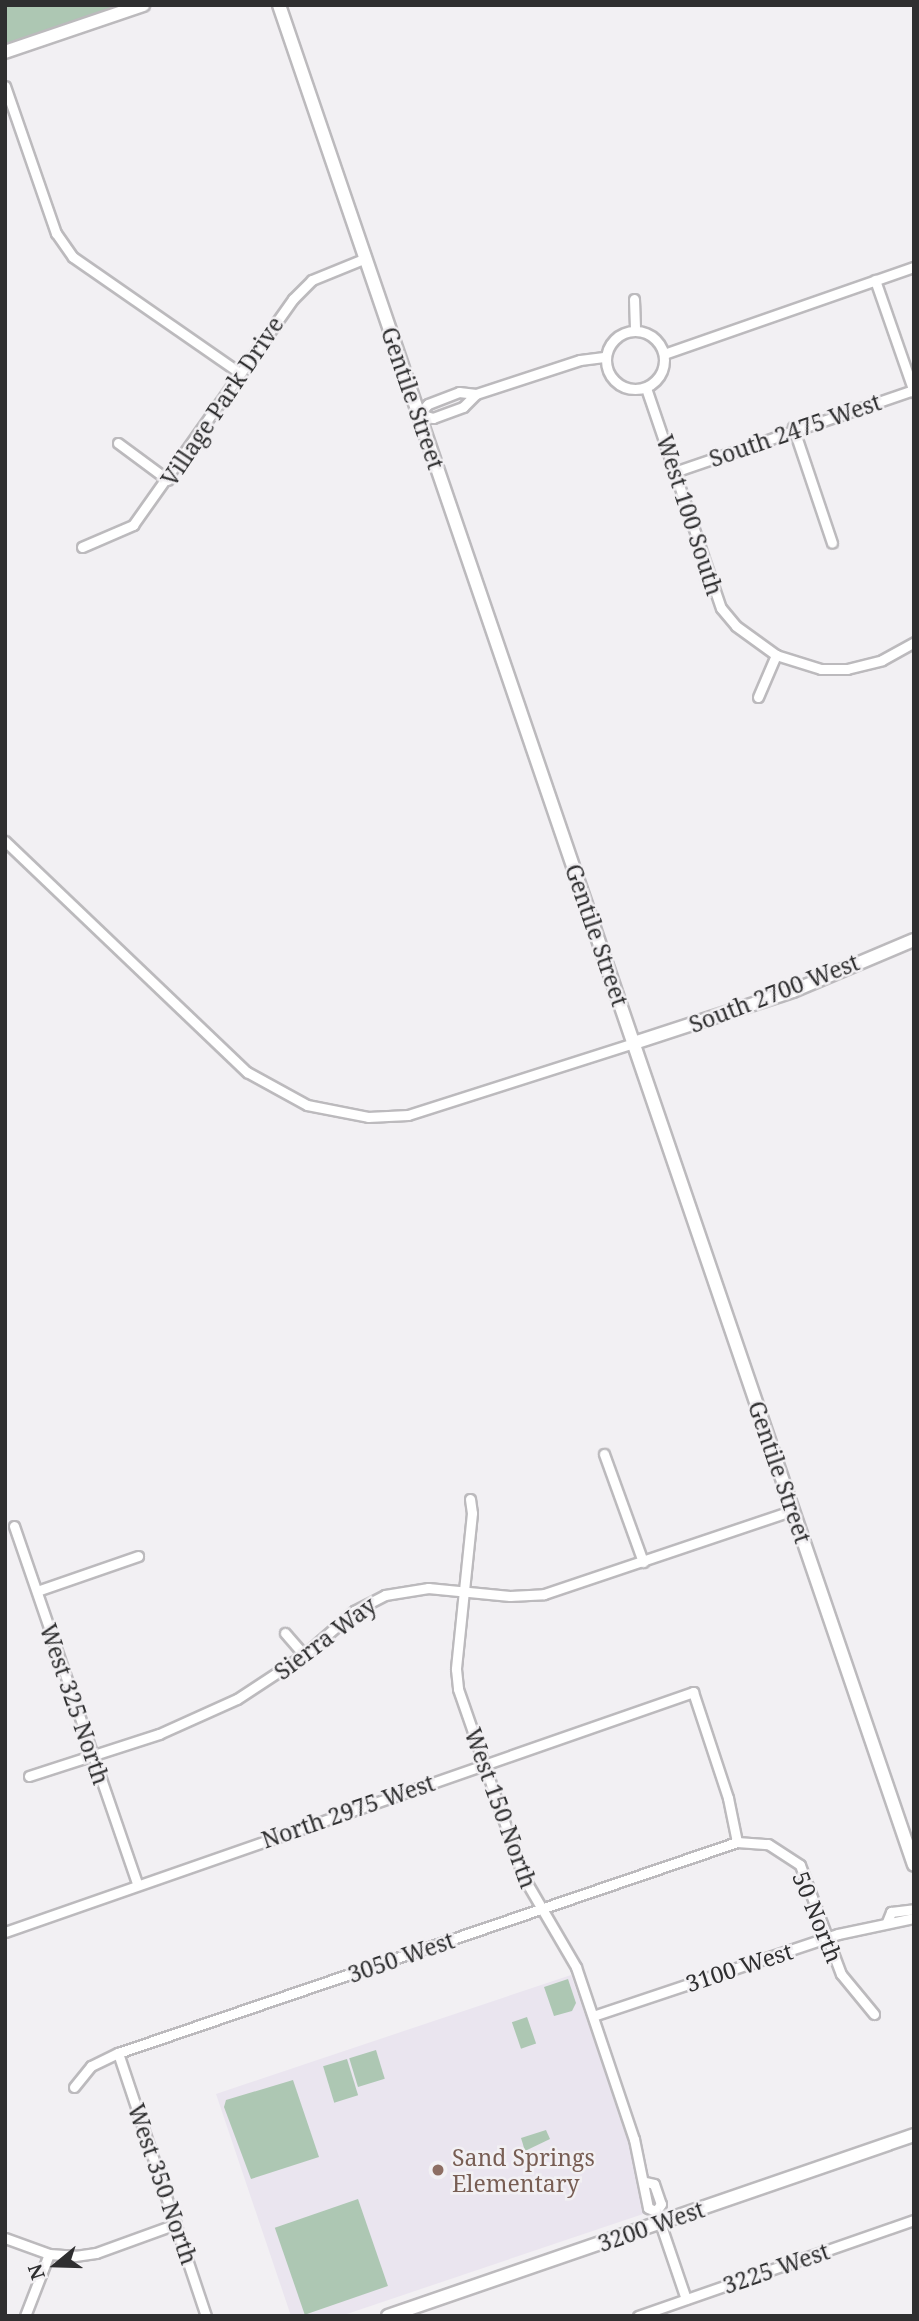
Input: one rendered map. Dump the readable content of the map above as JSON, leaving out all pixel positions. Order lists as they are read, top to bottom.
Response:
{
  "streets": {
    "main road": ["Gentile Street", "South 2700 West", "3200 West"],
    "street": [
      "Village Park Drive",
      "South 2475 West",
      "West 100 South",
      "Sierra Way",
      "West 325 North",
      "West 150 North",
      "North 2975 West",
      "50 North",
      "3050 West",
      "3100 West",
      "West 350 North",
      "3225 West"
    ]
  },
  "crossings": [
    ["Gentile Street", "Village Park Drive"],
    ["Gentile Street", "South 2700 West"],
    ["Gentile Street", "Sierra Way"],
    ["South 2475 West", "West 100 South"],
    ["Sierra Way", "West 325 North"],
    ["Sierra Way", "West 150 North"],
    ["West 325 North", "North 2975 West"],
    ["West 150 North", "North 2975 West"],
    ["West 150 North", "3050 West"],
    ["West 150 North", "3100 West"],
    ["West 150 North", "3200 West"],
    ["West 150 North", "3225 West"],
    ["North 2975 West", "50 North"],
    ["North 2975 West", "3050 West"],
    ["50 North", "3050 West"],
    ["50 North", "3100 West"],
    ["3050 West", "West 350 North"]
  ],
  "places": ["Sand Springs Elementary"],
  "north": "left"
}
